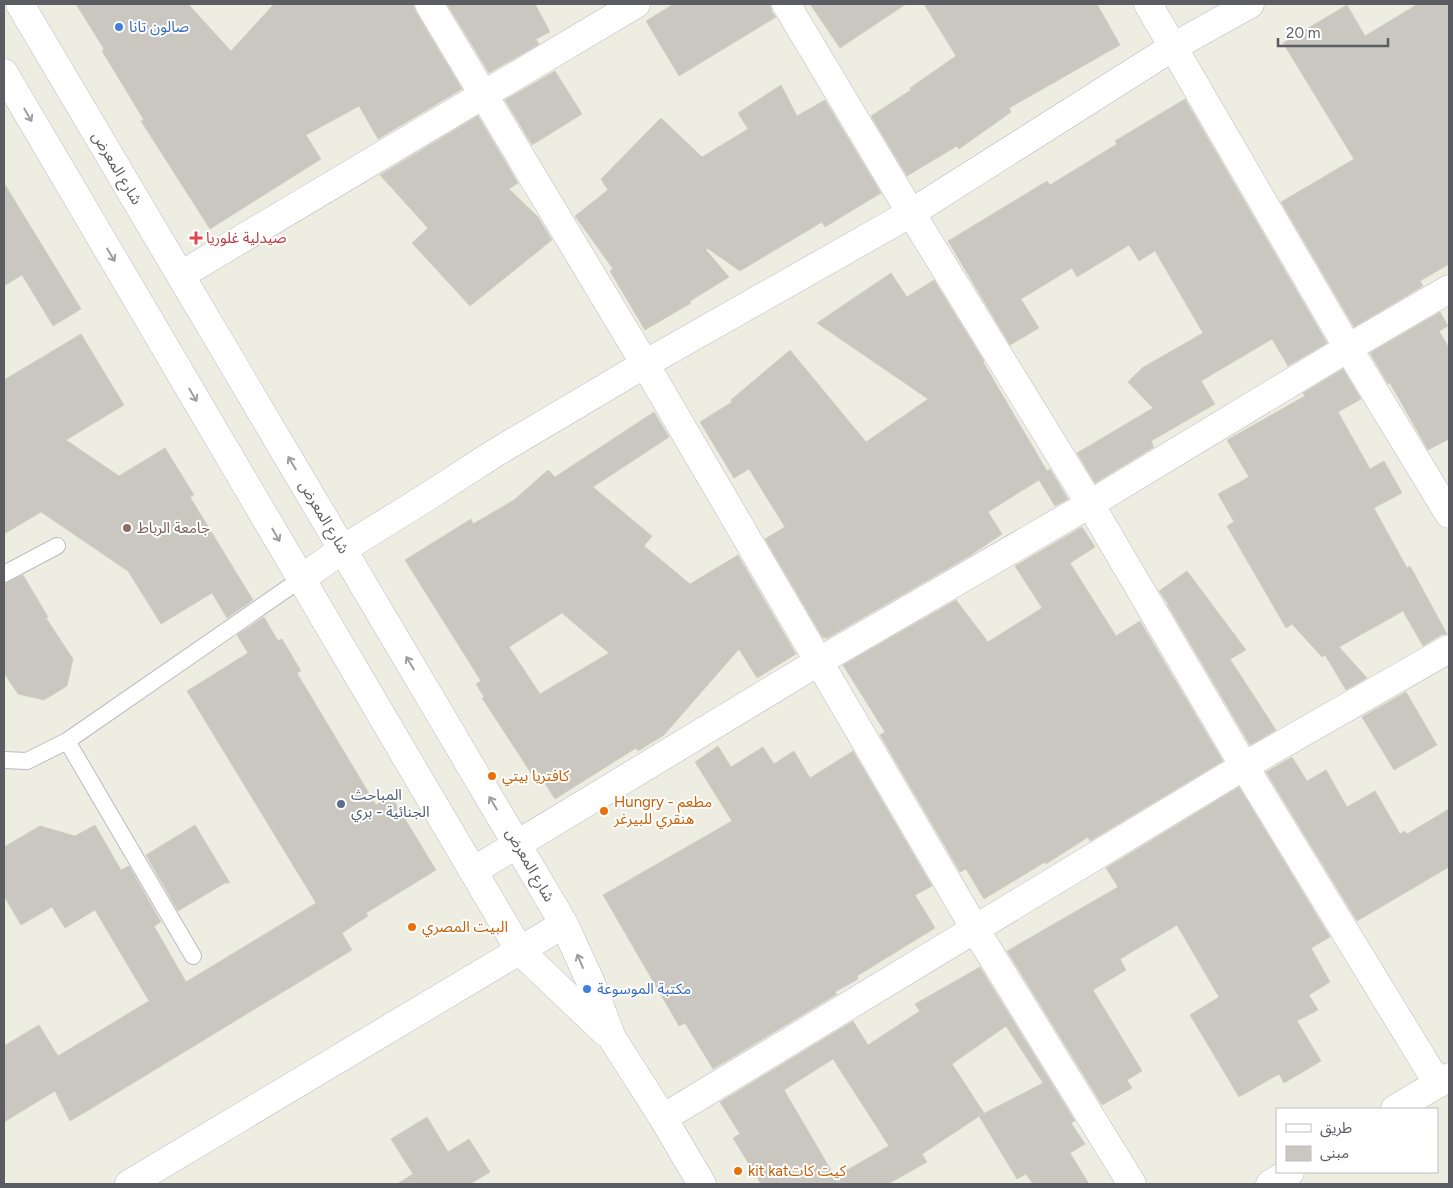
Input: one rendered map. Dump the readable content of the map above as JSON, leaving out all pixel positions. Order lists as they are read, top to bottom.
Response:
{
  "streets": {
    "street": ["شارع المعرض"]
  },
  "places": {
    "other": [
      "صالون تانا",
      "جامعة الرباط",
      "كافتريا بيتي",
      "المباحث الجنائية - بري",
      "Hungry - مطعم هنقري للبيرغر",
      "البيت المصري",
      "مكتبة الموسوعة",
      "kit katكيت كات"
    ],
    "health": ["صيدلية غلوريا"]
  },
  "legend": ["طريق", "مبنى"],
  "scale_bar": "20 m"
}
